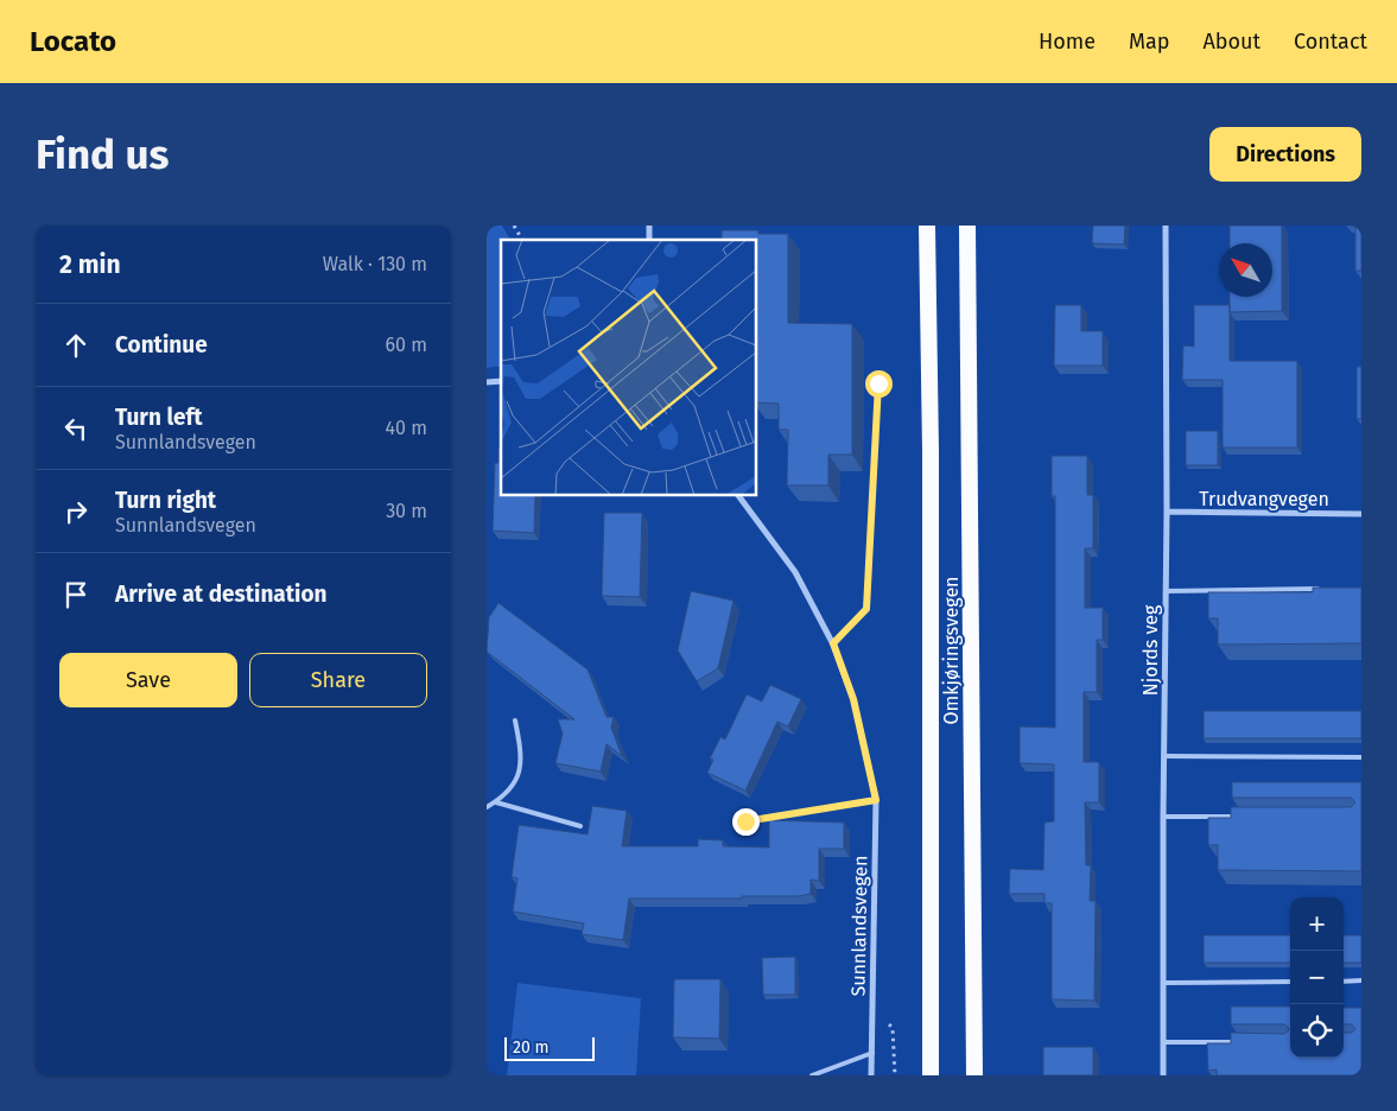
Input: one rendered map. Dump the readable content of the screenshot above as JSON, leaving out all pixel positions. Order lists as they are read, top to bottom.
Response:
{
  "streets": {
    "highway": ["Omkjøringsvegen"],
    "street": ["Trudvangvegen", "Njords veg", "Sunnlandsvegen"]
  },
  "crossings": [
    ["Trudvangvegen", "Njords veg"]
  ],
  "scale_bar": "20 m",
  "north": "top left",
  "page": {
    "header": "Locato",
    "nav": [
      "Home",
      "Map",
      "About",
      "Contact"
    ],
    "buttons": [
      "Directions",
      ["Save", "Share"]
    ],
    "title": "Find us",
    "heading": ["2 min", "Walk · 130 m"],
    "list": [
      ["Continue", "60 m"],
      ["Turn left", "Sunnlandsvegen", "40 m"],
      ["Turn right", "Sunnlandsvegen", "30 m"],
      "Arrive at destination"
    ],
    "map_buttons": ["+", "−"],
    "scale": "20 m"
  }
}
